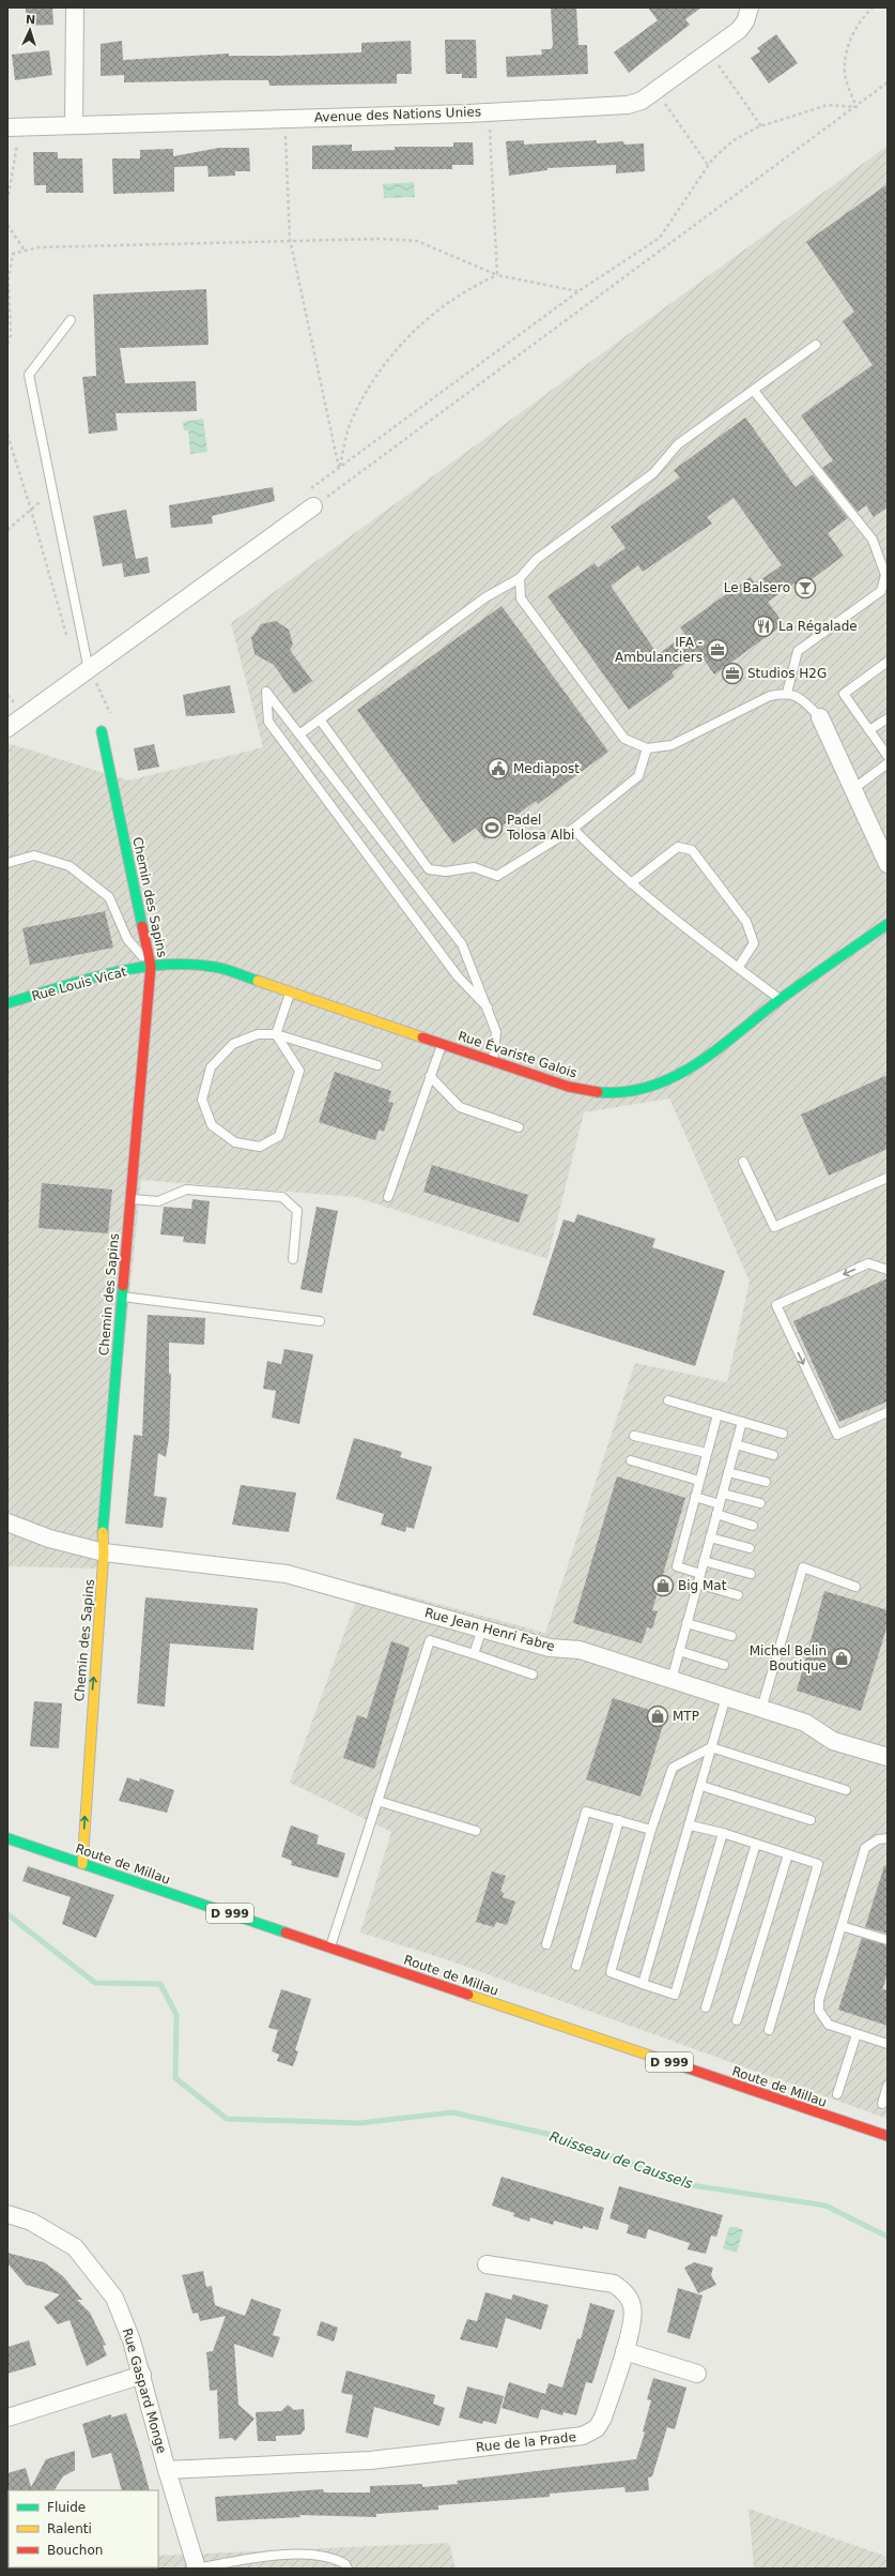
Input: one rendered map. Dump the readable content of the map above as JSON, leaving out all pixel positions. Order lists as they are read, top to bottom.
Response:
{
  "streets": {
    "street": [
      "Avenue des Nations Unies",
      "Chemin des Sapins",
      "Rue Louis Vicat",
      "Rue Évariste Galois",
      "Rue Jean Henri Fabre",
      "Route de Millau",
      "D 999",
      "Rue Gaspard Monge",
      "Rue de la Prade"
    ]
  },
  "crossings": [
    ["Chemin des Sapins", "Rue Louis Vicat"],
    ["Chemin des Sapins", "Rue Évariste Galois"],
    ["Chemin des Sapins", "Rue Jean Henri Fabre"],
    ["Chemin des Sapins", "Route de Millau"],
    ["Rue Louis Vicat", "Rue Évariste Galois"],
    ["Rue Gaspard Monge", "Rue de la Prade"]
  ],
  "water": ["Ruisseau de Caussels"],
  "places": {
    "bar": ["Le Balsero"],
    "restaurant": ["La Régalade"],
    "office": ["IFA - Ambulanciers", "Studios H2G"],
    "public building": ["Mediapost"],
    "sports": ["Padel Tolosa Albi"],
    "shop": ["Big Mat", "Michel Belin Boutique", "MTP"]
  },
  "legend": ["Fluide", "Ralenti", "Bouchon"],
  "north": "top"
}
